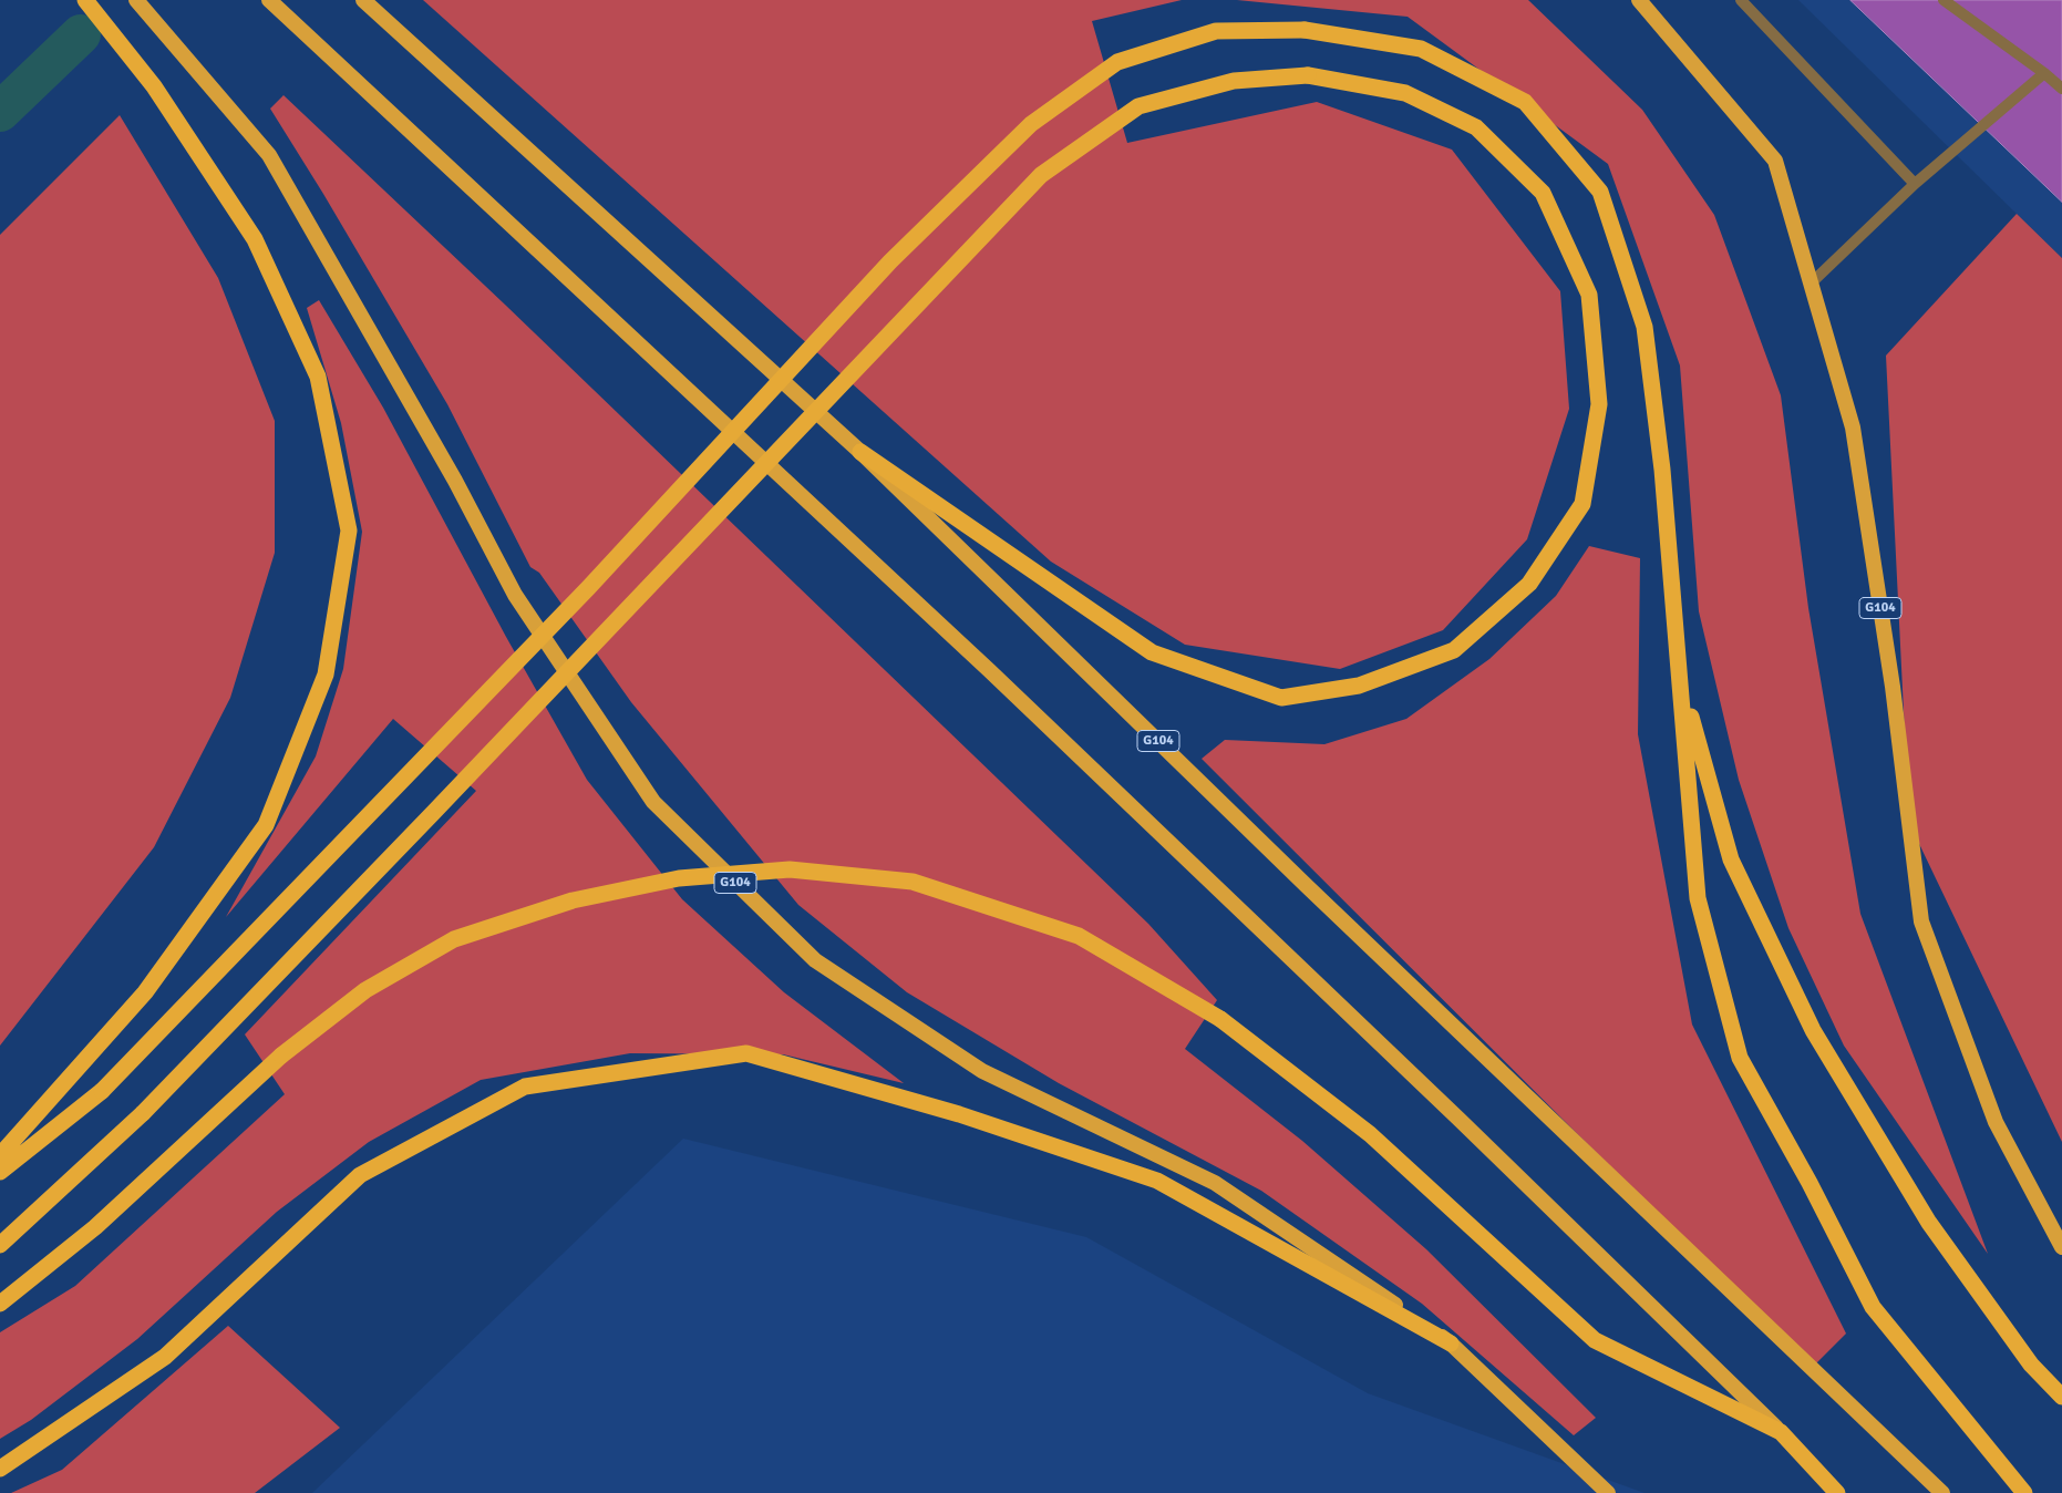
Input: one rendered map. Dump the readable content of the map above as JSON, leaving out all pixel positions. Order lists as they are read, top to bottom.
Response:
{
  "streets": {
    "highway": ["G104"]
  }
}
